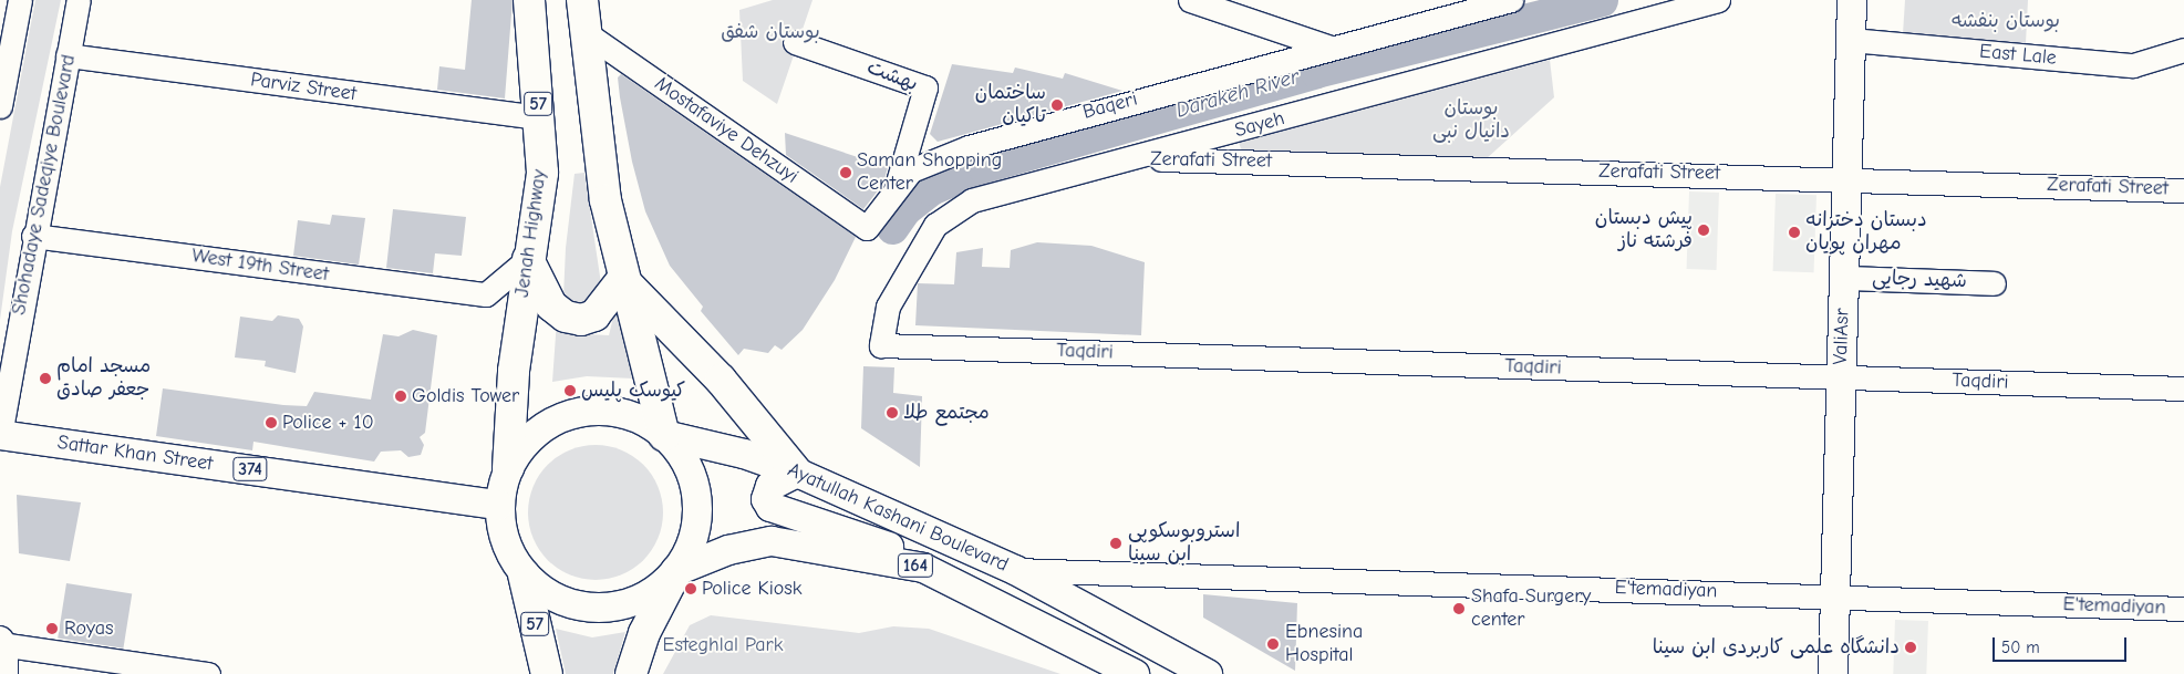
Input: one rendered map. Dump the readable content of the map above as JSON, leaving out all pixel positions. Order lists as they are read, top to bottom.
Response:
{
  "streets": {
    "highway": ["57", "Jenah Highway"],
    "main road": [
      "ValiAsr",
      "Sattar Khan Street",
      "374",
      "Ayatullah Kashani Boulevard",
      "164"
    ],
    "street": [
      "East Lale",
      "بهشت",
      "Parviz Street",
      "Baqeri",
      "Sayeh",
      "Mostafaviye Dehzuyi",
      "Zerafati Street",
      "Shohadaye Sadeqiye Boulevard",
      "West 19th Street",
      "شهید رجایی",
      "Taqdiri",
      "E'temadiyan"
    ]
  },
  "crossings": [
    ["East Lale", "ValiAsr"],
    ["بهشت", "Baqeri"],
    ["Parviz Street", "Shohadaye Sadeqiye Boulevard"],
    ["Parviz Street", "Jenah Highway"],
    ["57", "Jenah Highway"],
    ["57", "Sattar Khan Street"],
    ["57", "Ayatullah Kashani Boulevard"],
    ["Baqeri", "Mostafaviye Dehzuyi"],
    ["Sayeh", "Zerafati Street"],
    ["Sayeh", "Taqdiri"],
    ["Zerafati Street", "ValiAsr"],
    ["Shohadaye Sadeqiye Boulevard", "West 19th Street"],
    ["Shohadaye Sadeqiye Boulevard", "Sattar Khan Street"],
    ["Jenah Highway", "West 19th Street"],
    ["Jenah Highway", "Sattar Khan Street"],
    ["Jenah Highway", "Ayatullah Kashani Boulevard"],
    ["شهید رجایی", "ValiAsr"],
    ["ValiAsr", "Taqdiri"],
    ["ValiAsr", "E'temadiyan"],
    ["Sattar Khan Street", "Ayatullah Kashani Boulevard"],
    ["Ayatullah Kashani Boulevard", "E'temadiyan"]
  ],
  "water": ["Darakeh River"],
  "parks": [
    "بوستان بنفشه",
    "بوستان شفق",
    "بوستان دانیال نبی",
    "Esteghlal Park"
  ],
  "places": [
    "ساختمان تاکیان",
    "Saman Shopping Center",
    "پیش دبستان فرشته ناز",
    "دبستان دخترانه مهران پويان",
    "مسجد امام جعفر صادق",
    "کیوسک پلیس",
    "Goldis Tower",
    "مجتمع طلا",
    "Police + 10",
    "استروبوسکوپی ابن سینا",
    "Police Kiosk",
    "Shafa Surgery center",
    "Royas",
    "Ebnesina Hospital",
    "دانشگاه علمی کاربردی ابن سینا"
  ],
  "scale_bar": "50 m"
}
